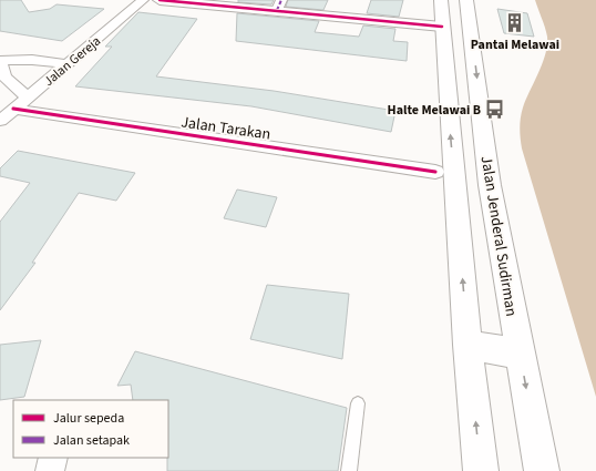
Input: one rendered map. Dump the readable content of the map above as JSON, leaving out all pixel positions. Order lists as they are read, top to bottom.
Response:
{
  "streets": {
    "main road": ["Jalan Jenderal Sudirman"],
    "street": ["Jalan Gereja", "Jalan Tarakan"]
  },
  "crossings": [
    ["Jalan Gereja", "Jalan Tarakan"]
  ],
  "places": {
    "building": ["Pantai Melawai"],
    "bus stop": ["Halte Melawai B"]
  },
  "legend": ["Jalur sepeda", "Jalan setapak"]
}
